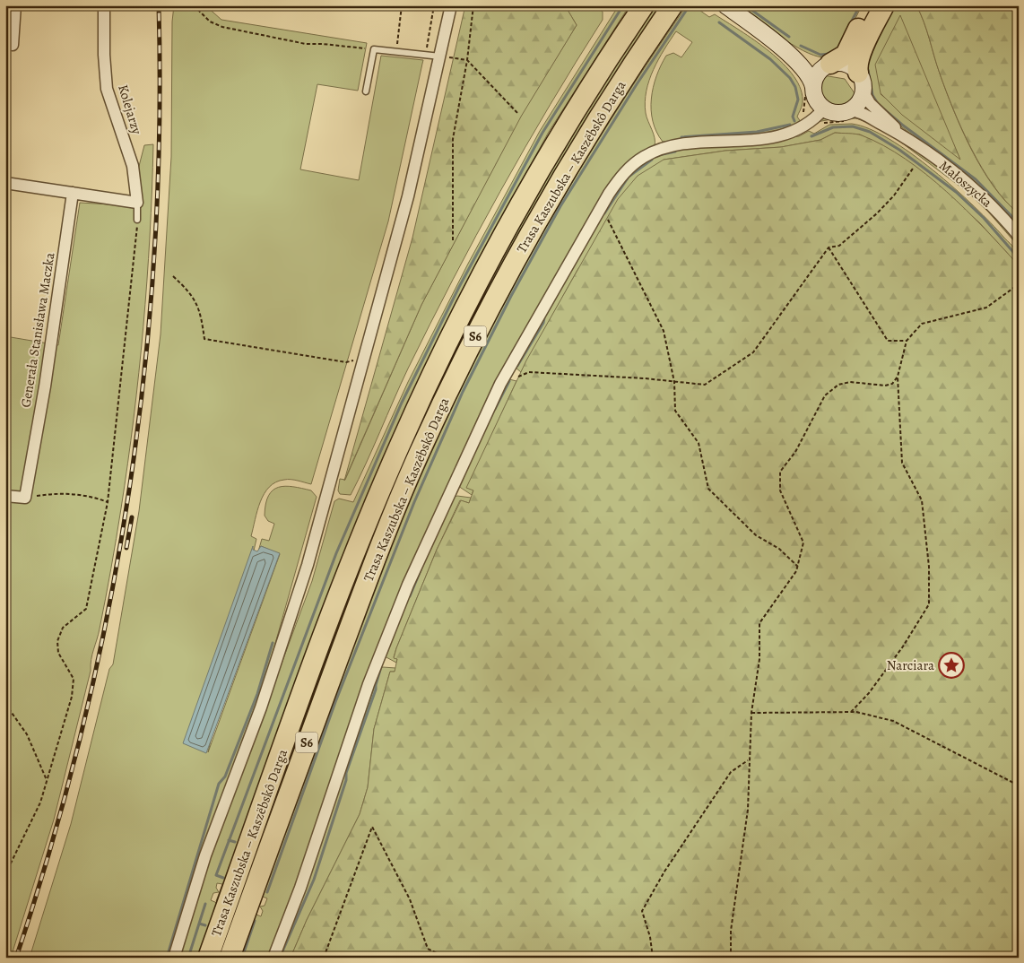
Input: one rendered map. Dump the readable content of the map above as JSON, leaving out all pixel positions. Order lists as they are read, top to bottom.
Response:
{
  "streets": {
    "highway": ["Trasa Kaszubska – Kaszëbskô Darga", "S6"],
    "street": ["Kolejarzy", "Małoszycka", "Generała Stanisława Maczka"]
  },
  "places": {
    "place": ["Narciara"]
  }
}
